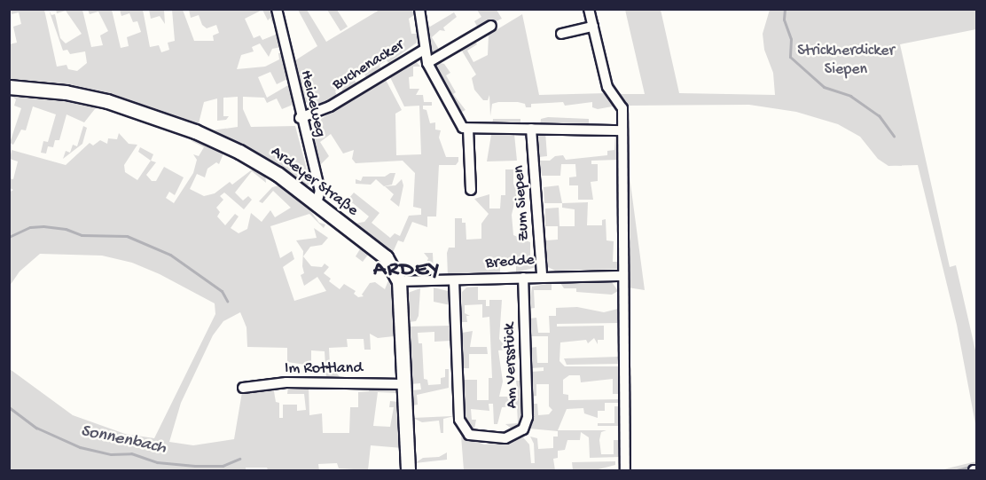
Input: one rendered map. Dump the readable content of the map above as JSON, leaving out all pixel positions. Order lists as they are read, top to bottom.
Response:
{
  "streets": {
    "main road": ["Ardeyer Straße"],
    "street": [
      "Buchenacker",
      "Heideweg",
      "Zum Siepen",
      "Bredde",
      "Am Versstück",
      "Im Rottland"
    ]
  },
  "crossings": [
    ["Buchenacker", "Heideweg"],
    ["Heideweg", "Ardeyer Straße"],
    ["Ardeyer Straße", "Bredde"],
    ["Ardeyer Straße", "Im Rottland"],
    ["Zum Siepen", "Bredde"],
    ["Bredde", "Am Versstück"]
  ],
  "districts": ["ARDEY"],
  "water": ["Sonnenbach"],
  "parks": ["Strickherdicker Siepen"]
}
